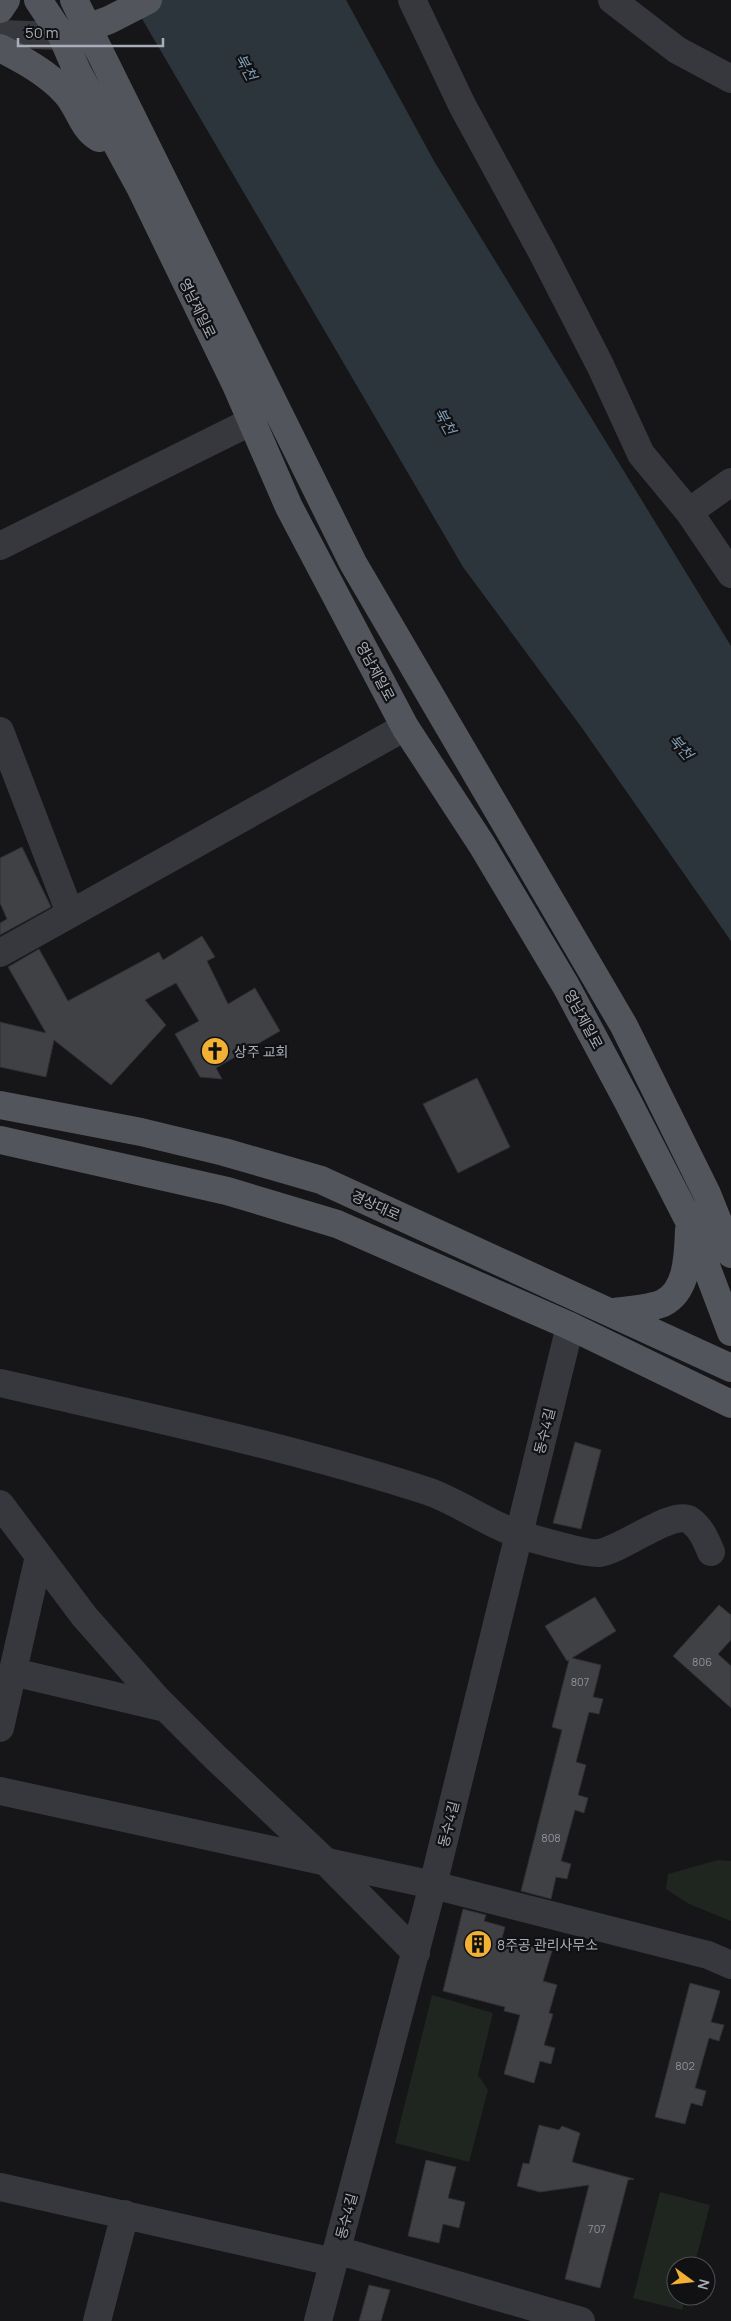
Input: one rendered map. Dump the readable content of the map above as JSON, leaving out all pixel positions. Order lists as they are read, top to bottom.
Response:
{
  "streets": {
    "main road": ["영남제일로", "경상대로"],
    "street": ["동수4길"]
  },
  "water": ["북천"],
  "places": {
    "church": ["상주 교회"],
    "building": ["8주공 관리사무소"]
  },
  "house_numbers": [
    "806",
    "807",
    "808",
    "802",
    "707"
  ],
  "scale_bar": "50 m",
  "north": "right"
}
